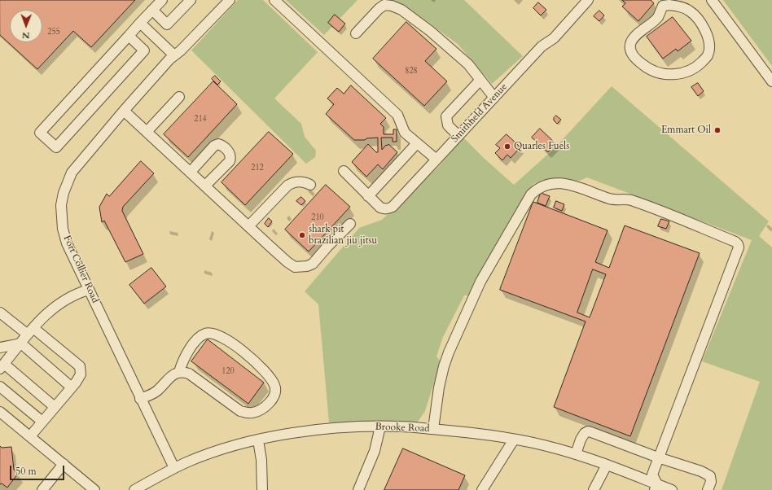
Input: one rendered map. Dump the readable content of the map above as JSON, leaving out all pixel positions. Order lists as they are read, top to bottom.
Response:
{
  "streets": {
    "street": ["Smithfield Avenue", "Fort Collier Road", "Brooke Road"]
  },
  "crossings": [
    ["Fort Collier Road", "Brooke Road"]
  ],
  "places": ["Emmart Oil", "Quarles Fuels", "shark pit brazilian jiu jitsu"],
  "house_numbers": [
    "255",
    "828",
    "214",
    "212",
    "210",
    "120"
  ],
  "scale_bar": "50 m",
  "north": "bottom"
}
